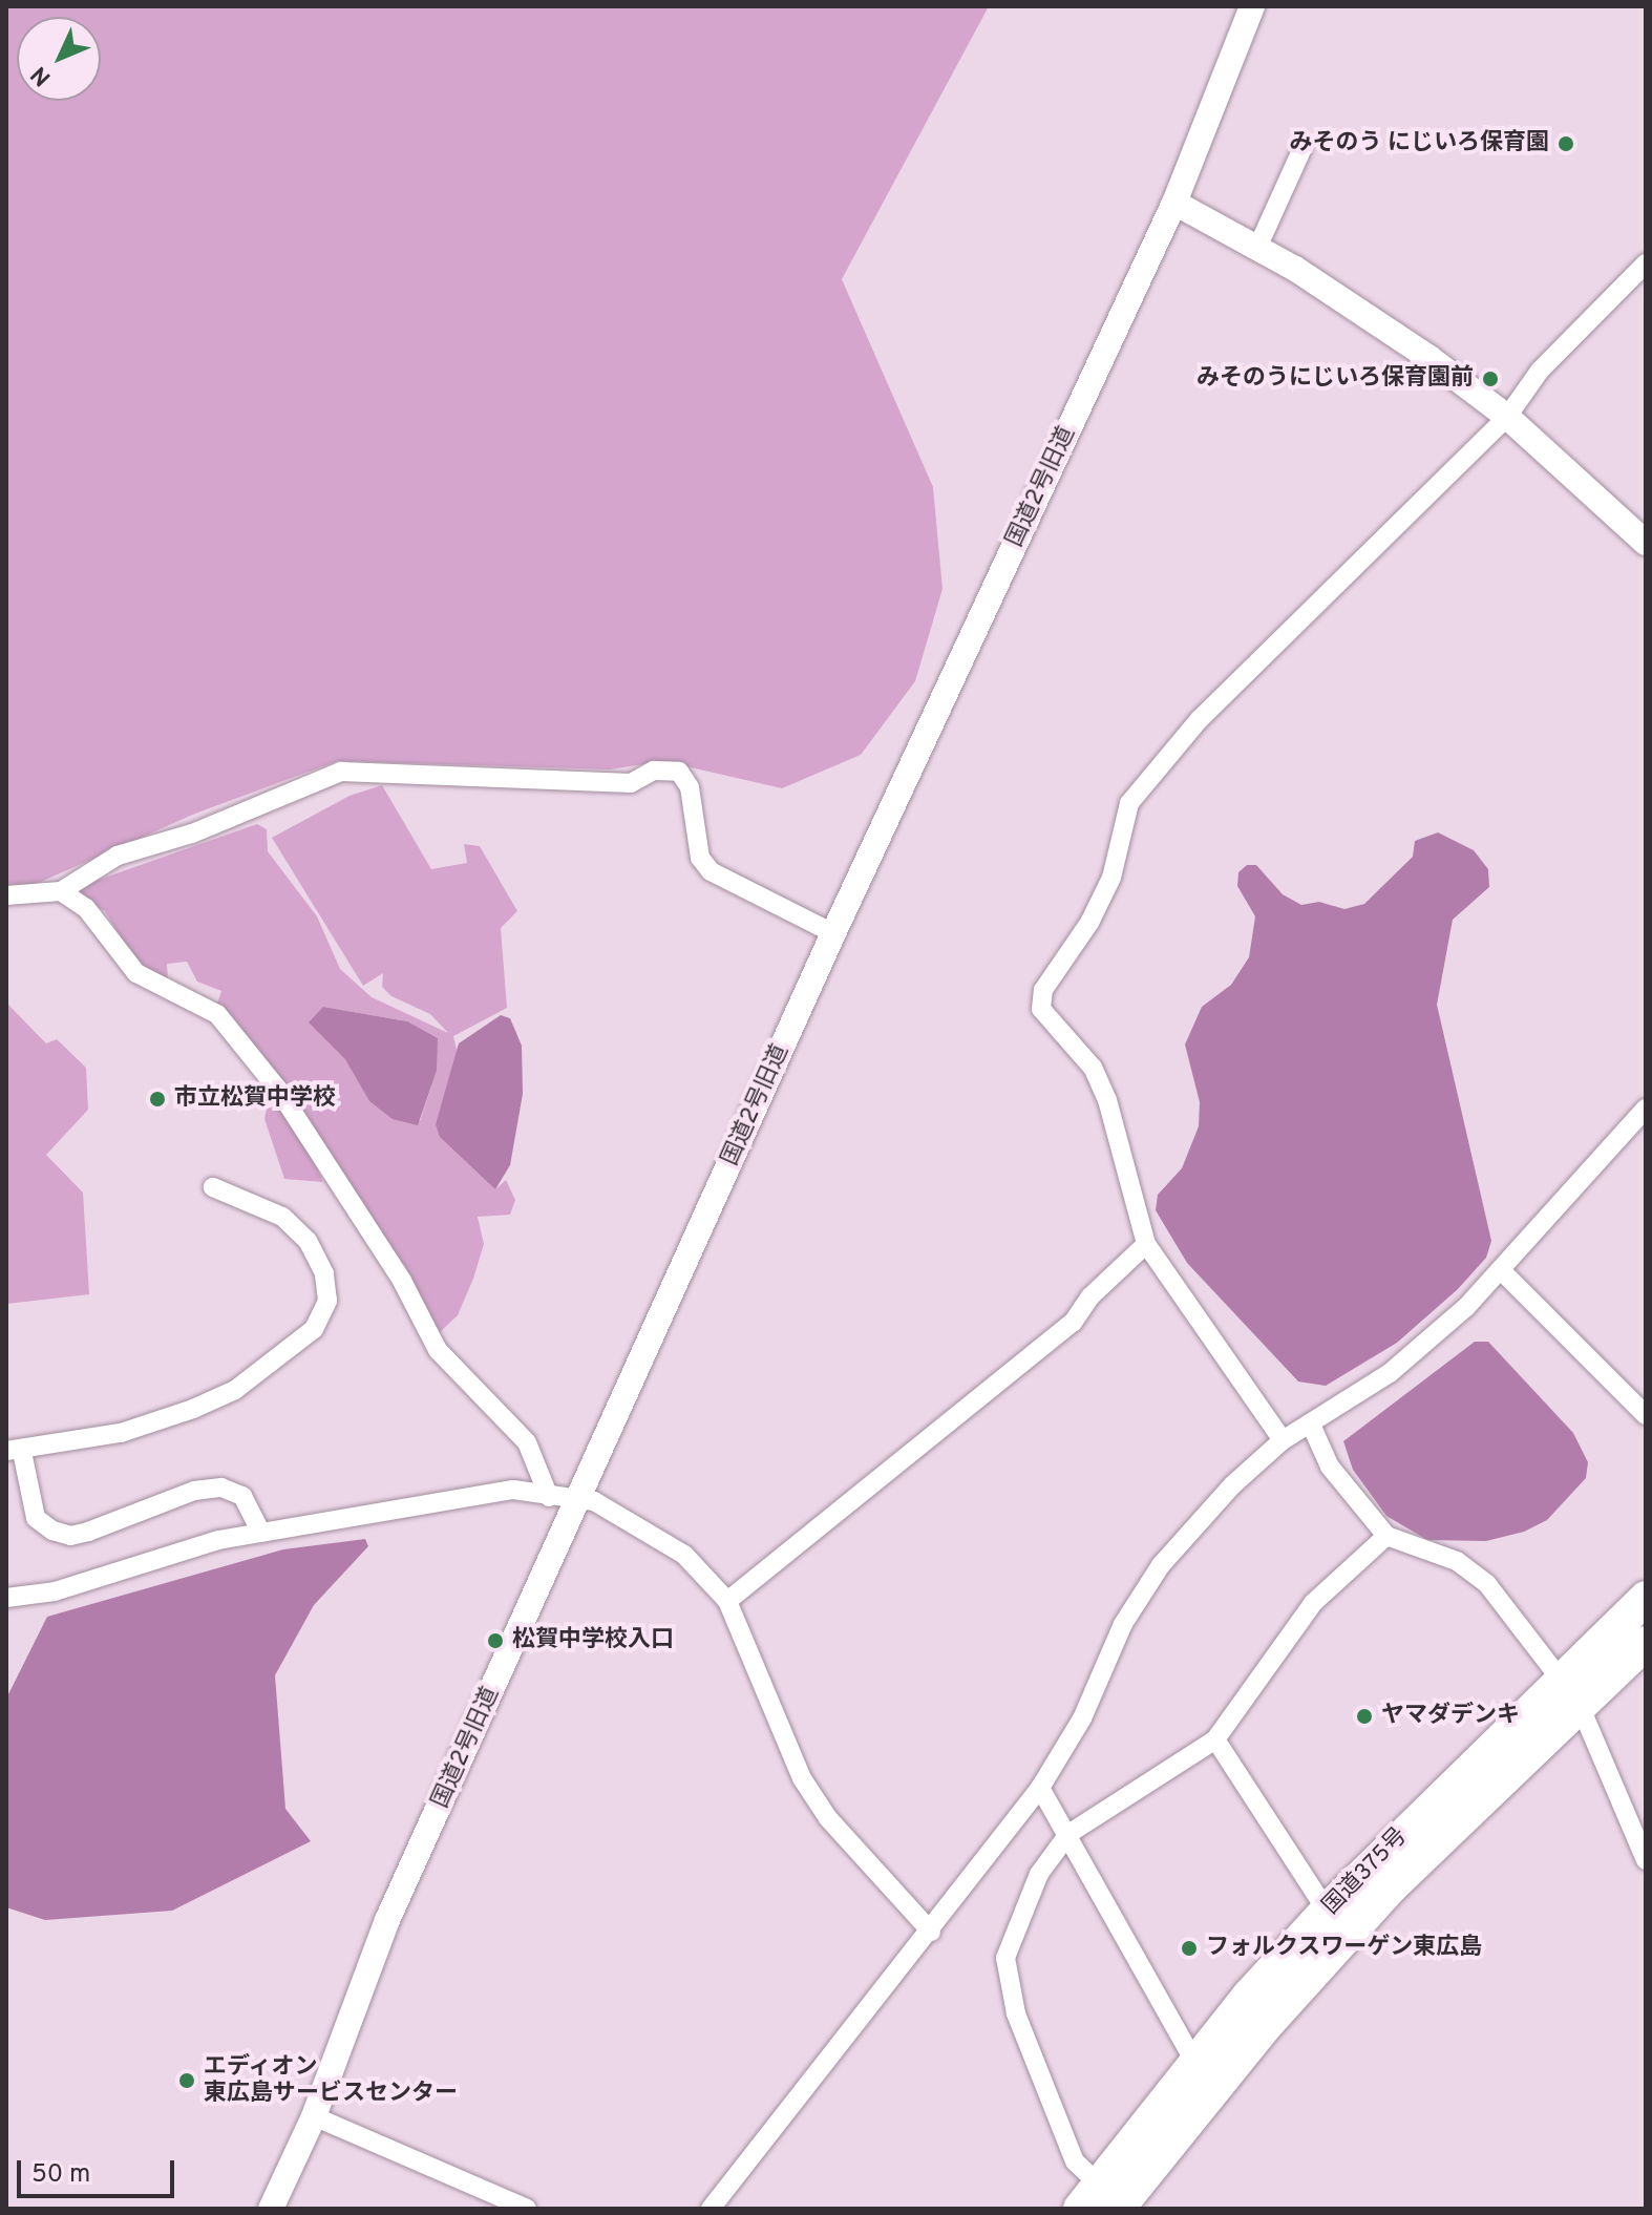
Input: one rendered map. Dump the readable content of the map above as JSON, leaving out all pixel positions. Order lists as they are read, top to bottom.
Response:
{
  "streets": {
    "highway": ["国道375号"],
    "street": ["国道2号旧道"]
  },
  "places": [
    "みそのう にじいろ保育園",
    "みそのうにじいろ保育園前",
    "市立松賀中学校",
    "松賀中学校入口",
    "ヤマダデンキ",
    "フォルクスワーゲン東広島",
    "エディオン 東広島サービスセンター"
  ],
  "scale_bar": "50 m",
  "north": "bottom left"
}
